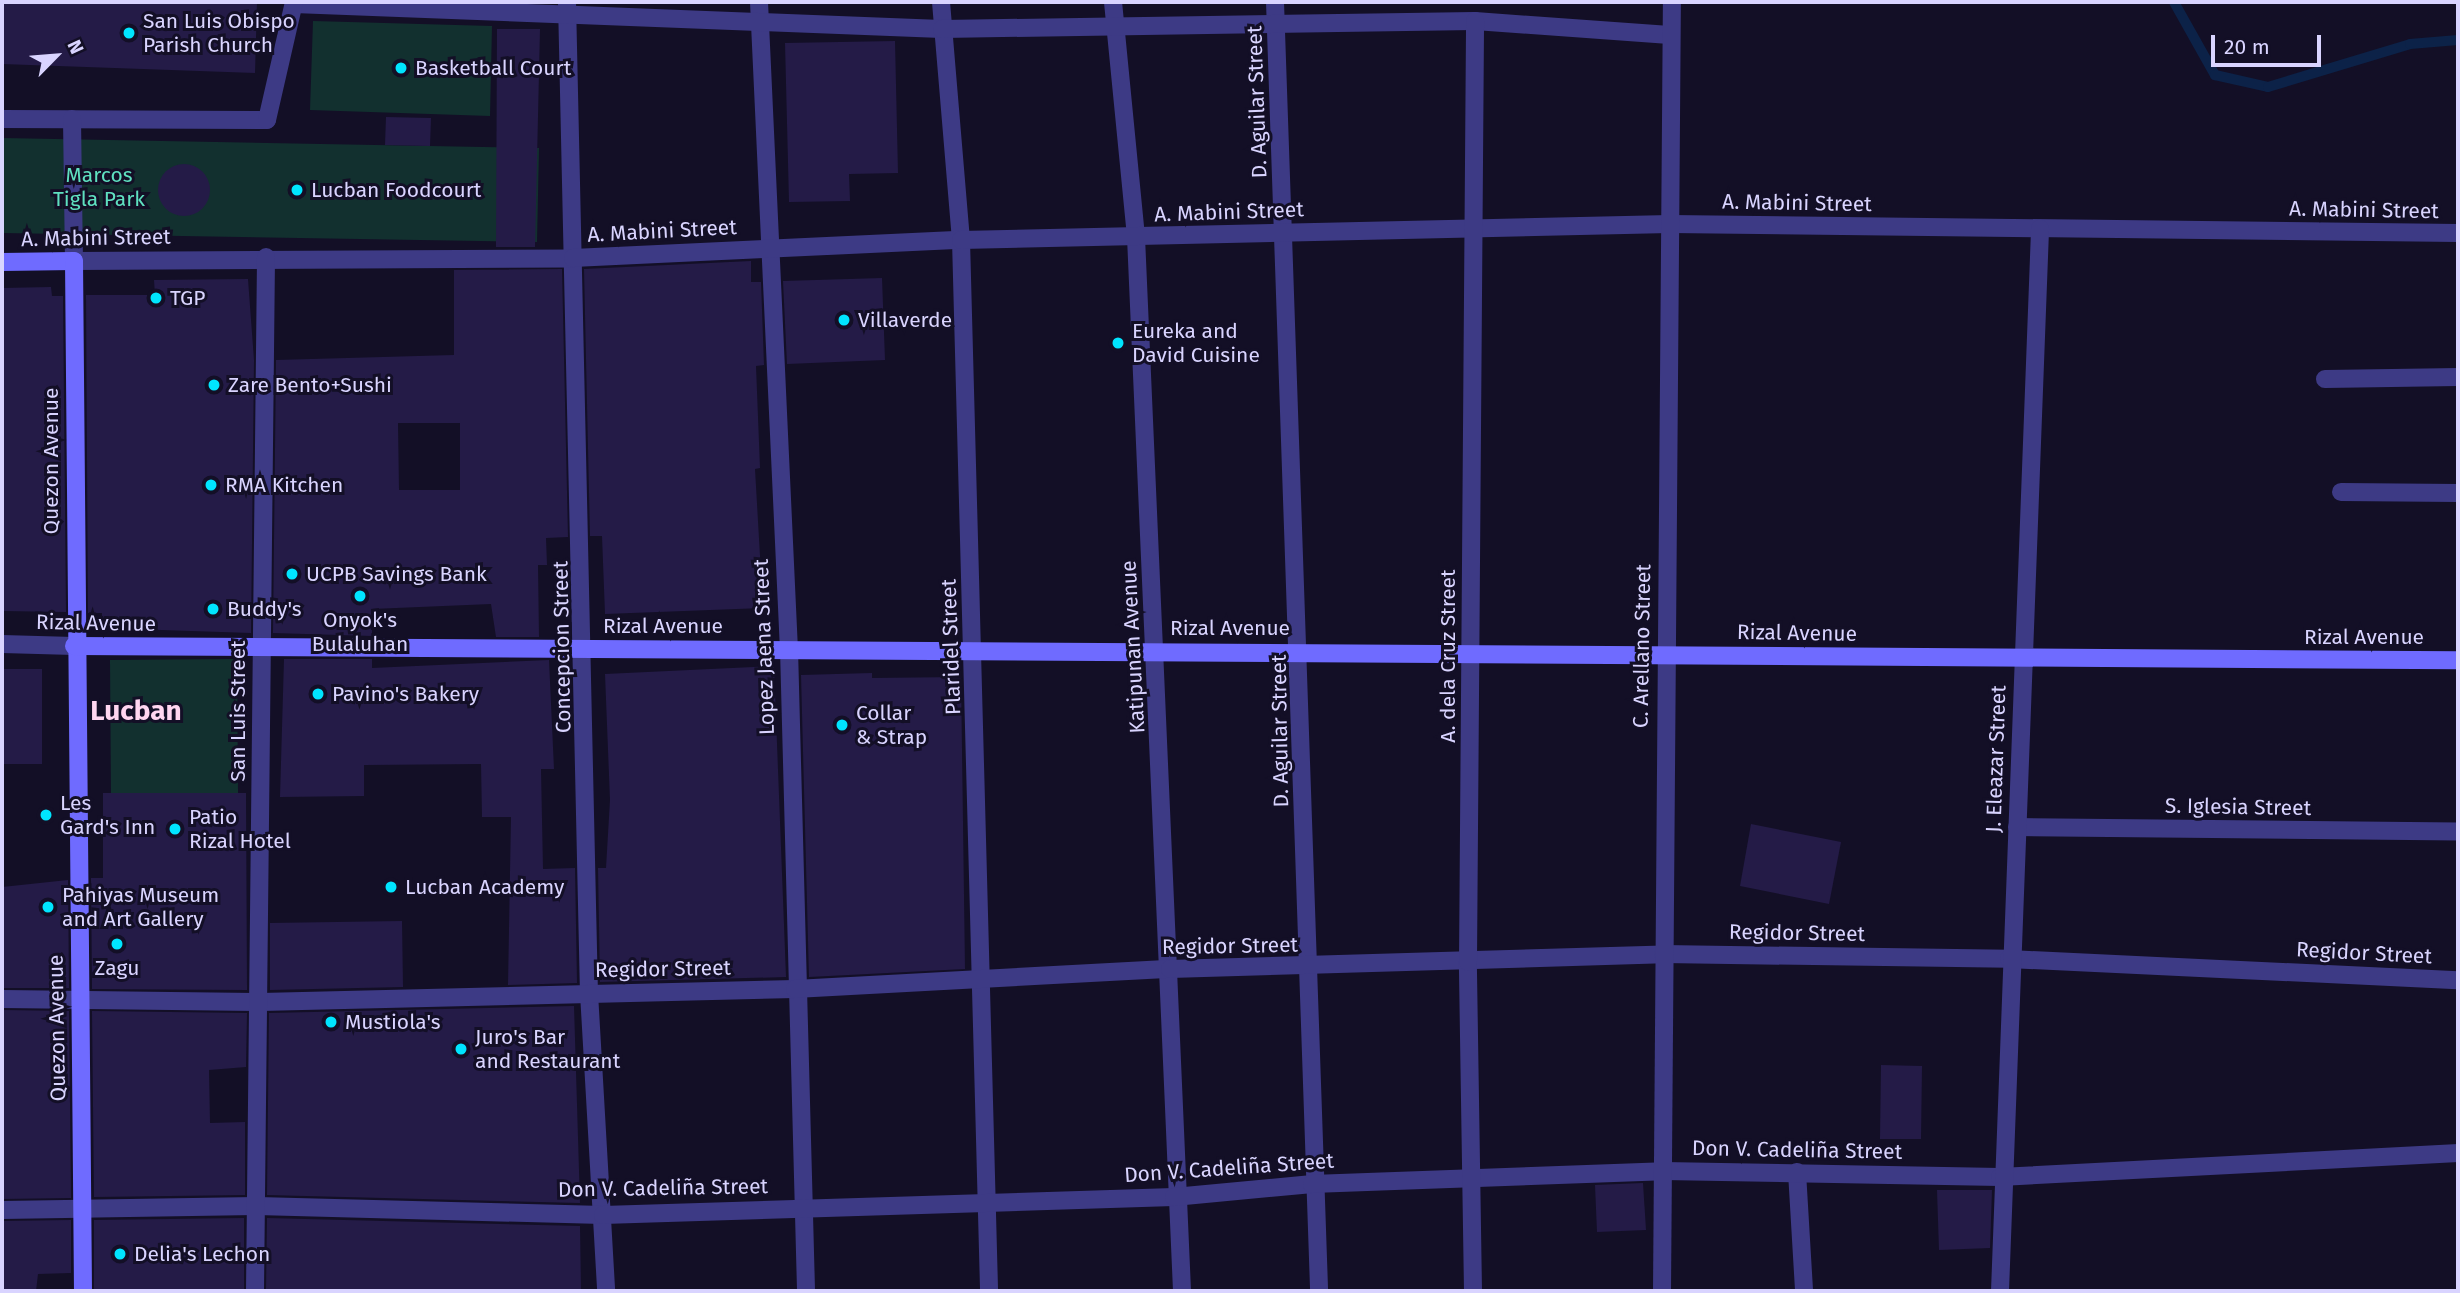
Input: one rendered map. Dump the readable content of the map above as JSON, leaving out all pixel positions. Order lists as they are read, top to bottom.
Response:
{
  "streets": {
    "main road": ["A. Mabini Street", "Quezon Avenue", "Rizal Avenue"],
    "street": [
      "D. Aguilar Street",
      "C. Arellano Street",
      "Concepcion Street",
      "Lopez Jaena Street",
      "Plaridel Street",
      "Katipunan Avenue",
      "A. dela Cruz Street",
      "San Luis Street",
      "J. Eleazar Street",
      "S. Iglesia Street",
      "Regidor Street",
      "Don V. Cadeliña Street"
    ]
  },
  "crossings": [
    ["D. Aguilar Street", "A. Mabini Street"],
    ["D. Aguilar Street", "Rizal Avenue"],
    ["D. Aguilar Street", "Regidor Street"],
    ["D. Aguilar Street", "Don V. Cadeliña Street"],
    ["A. Mabini Street", "Quezon Avenue"],
    ["A. Mabini Street", "C. Arellano Street"],
    ["A. Mabini Street", "Concepcion Street"],
    ["A. Mabini Street", "Lopez Jaena Street"],
    ["A. Mabini Street", "Plaridel Street"],
    ["A. Mabini Street", "Katipunan Avenue"],
    ["A. Mabini Street", "A. dela Cruz Street"],
    ["A. Mabini Street", "San Luis Street"],
    ["A. Mabini Street", "J. Eleazar Street"],
    ["Quezon Avenue", "Rizal Avenue"],
    ["Quezon Avenue", "Regidor Street"],
    ["Quezon Avenue", "Don V. Cadeliña Street"],
    ["Rizal Avenue", "C. Arellano Street"],
    ["Rizal Avenue", "Concepcion Street"],
    ["Rizal Avenue", "Lopez Jaena Street"],
    ["Rizal Avenue", "Plaridel Street"],
    ["Rizal Avenue", "Katipunan Avenue"],
    ["Rizal Avenue", "A. dela Cruz Street"],
    ["Rizal Avenue", "San Luis Street"],
    ["Rizal Avenue", "J. Eleazar Street"],
    ["C. Arellano Street", "Regidor Street"],
    ["C. Arellano Street", "Don V. Cadeliña Street"],
    ["Concepcion Street", "Regidor Street"],
    ["Concepcion Street", "Don V. Cadeliña Street"],
    ["Lopez Jaena Street", "Regidor Street"],
    ["Lopez Jaena Street", "Don V. Cadeliña Street"],
    ["Plaridel Street", "Regidor Street"],
    ["Plaridel Street", "Don V. Cadeliña Street"],
    ["Katipunan Avenue", "Regidor Street"],
    ["Katipunan Avenue", "Don V. Cadeliña Street"],
    ["A. dela Cruz Street", "Regidor Street"],
    ["A. dela Cruz Street", "Don V. Cadeliña Street"],
    ["San Luis Street", "Regidor Street"],
    ["San Luis Street", "Don V. Cadeliña Street"],
    ["J. Eleazar Street", "S. Iglesia Street"],
    ["J. Eleazar Street", "Regidor Street"],
    ["J. Eleazar Street", "Don V. Cadeliña Street"]
  ],
  "districts": ["Lucban"],
  "parks": ["Marcos Tigla Park"],
  "places": [
    "San Luis Obispo Parish Church",
    "Basketball Court",
    "Lucban Foodcourt",
    "TGP",
    "Villaverde",
    "Eureka and David Cuisine",
    "Zare Bento+Sushi",
    "RMA Kitchen",
    "UCPB Savings Bank",
    "Onyok's Bulaluhan",
    "Buddy's",
    "Pavino's Bakery",
    "Collar & Strap",
    "Les Gard's Inn",
    "Patio Rizal Hotel",
    "Lucban Academy",
    "Pahiyas Museum and Art Gallery",
    "Zagu",
    "Mustiola's",
    "Juro's Bar and Restaurant",
    "Delia's Lechon"
  ],
  "scale_bar": "20 m",
  "north": "top right"
}
